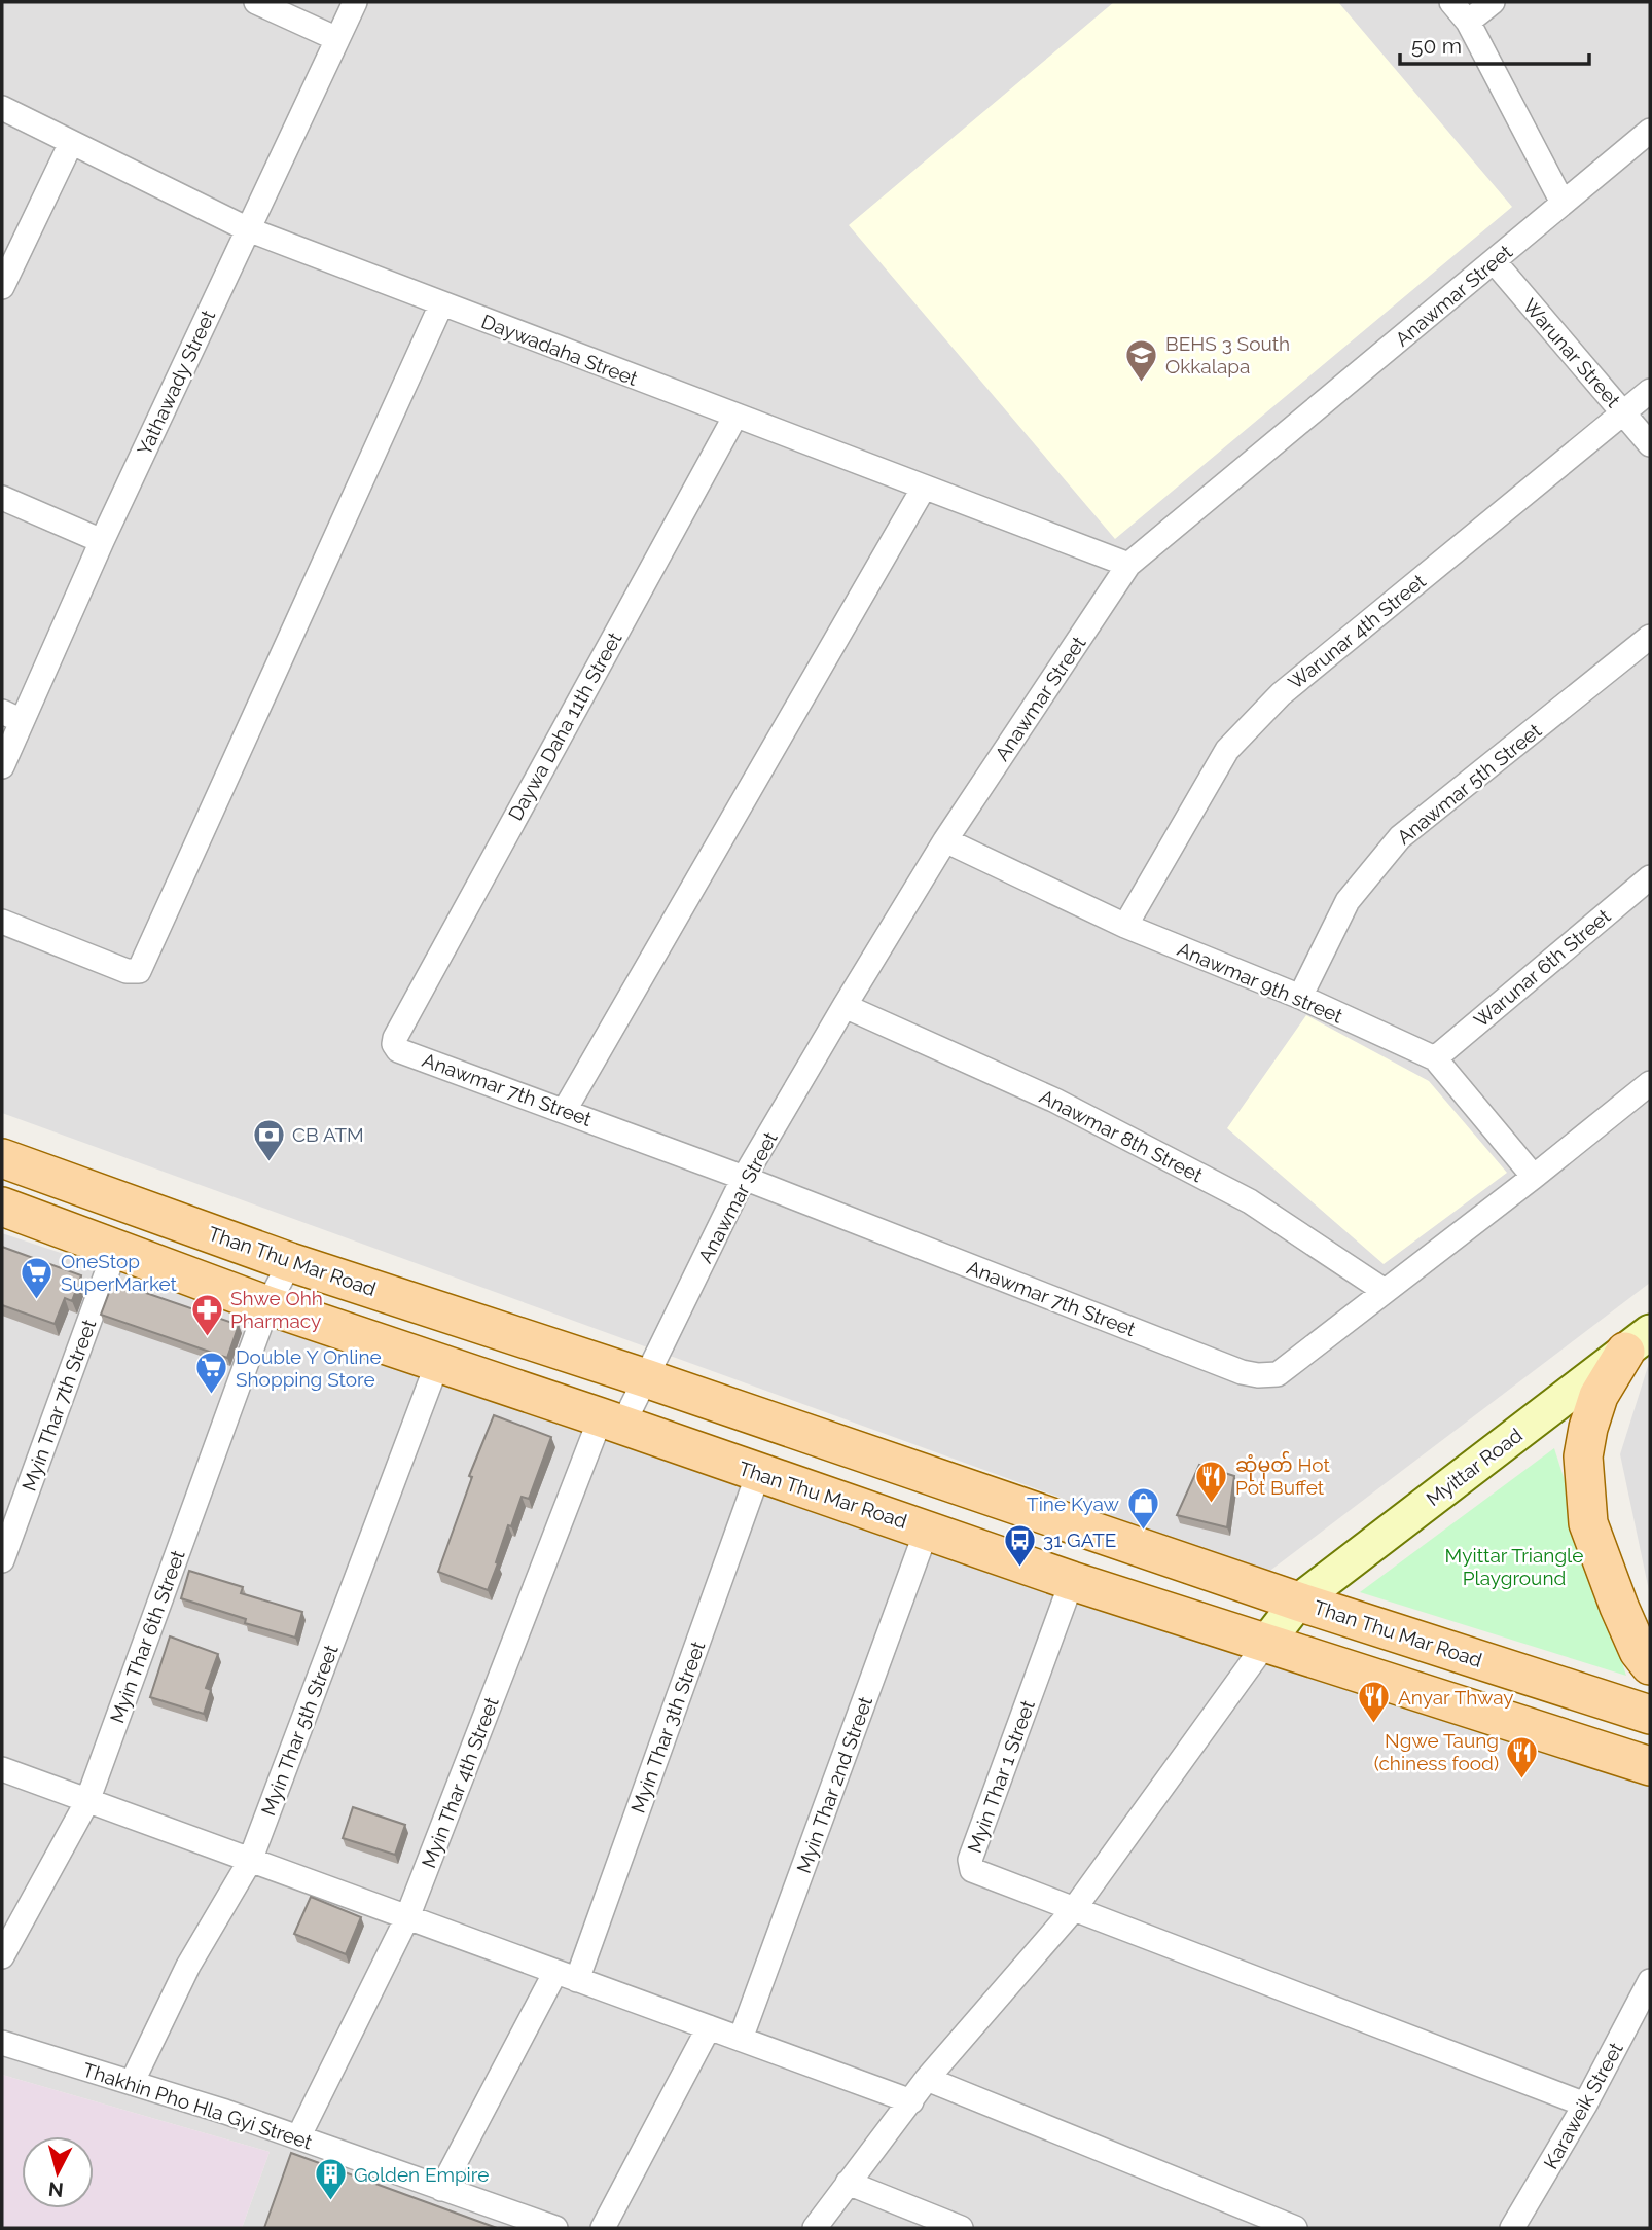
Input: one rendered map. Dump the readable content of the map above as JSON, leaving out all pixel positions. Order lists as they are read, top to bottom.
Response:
{
  "streets": {
    "main road": ["Than Thu Mar Road", "Myittar Road"],
    "street": [
      "Anawmar Street",
      "Daywadaha Street",
      "Warunar Street",
      "Yathawady Street",
      "Warunar 4th Street",
      "Daywa Daha 11th Street",
      "Anawmar 5th Street",
      "Warunar 6th Street",
      "Anawmar 9th street",
      "Anawmar 7th Street",
      "Anawmar 8th Street",
      "Myin Thar 7th Street",
      "Myin Thar 6th Street",
      "Myin Thar 3th Street",
      "Myin Thar 5th Street",
      "Myin Thar 1 Street",
      "Myin Thar 4th Street",
      "Myin Thar 2nd Street",
      "Thakhin Pho Hla Gyi Street",
      "Karaweik Street"
    ]
  },
  "crossings": [
    ["Anawmar Street", "Daywadaha Street"],
    ["Anawmar Street", "Warunar Street"],
    ["Anawmar Street", "Anawmar 9th street"],
    ["Anawmar Street", "Anawmar 7th Street"],
    ["Anawmar Street", "Anawmar 8th Street"],
    ["Anawmar Street", "Than Thu Mar Road"],
    ["Anawmar Street", "Myin Thar 4th Street"],
    ["Daywadaha Street", "Yathawady Street"],
    ["Daywadaha Street", "Daywa Daha 11th Street"],
    ["Warunar Street", "Warunar 4th Street"],
    ["Warunar 4th Street", "Anawmar 9th street"],
    ["Daywa Daha 11th Street", "Anawmar 7th Street"],
    ["Anawmar 5th Street", "Anawmar 9th street"],
    ["Warunar 6th Street", "Anawmar 9th street"],
    ["Anawmar 9th street", "Anawmar 7th Street"],
    ["Anawmar 7th Street", "Anawmar 8th Street"],
    ["Than Thu Mar Road", "Myin Thar 7th Street"],
    ["Than Thu Mar Road", "Myittar Road"],
    ["Than Thu Mar Road", "Myin Thar 6th Street"],
    ["Than Thu Mar Road", "Myin Thar 3th Street"],
    ["Than Thu Mar Road", "Myin Thar 5th Street"],
    ["Than Thu Mar Road", "Myin Thar 1 Street"],
    ["Than Thu Mar Road", "Myin Thar 4th Street"],
    ["Than Thu Mar Road", "Myin Thar 2nd Street"],
    ["Myin Thar 3th Street", "Thakhin Pho Hla Gyi Street"],
    ["Myin Thar 5th Street", "Thakhin Pho Hla Gyi Street"],
    ["Myin Thar 4th Street", "Thakhin Pho Hla Gyi Street"]
  ],
  "parks": ["Myittar Triangle Playground"],
  "places": {
    "school or university": ["BEHS 3 South Okkalapa"],
    "bank": ["CB ATM"],
    "supermarket": ["OneStop SuperMarket", "Double Y Online Shopping Store"],
    "pharmacy": ["Shwe Ohh Pharmacy"],
    "restaurant": ["ဆုံမှတ် Hot Pot Buffet", "Anyar Thway", "Ngwe Taung (chiness food)"],
    "shop": ["Tine Kyaw"],
    "bus stop": ["31 GATE"],
    "building": ["Golden Empire"]
  },
  "scale_bar": "50 m",
  "north": "bottom"
}
